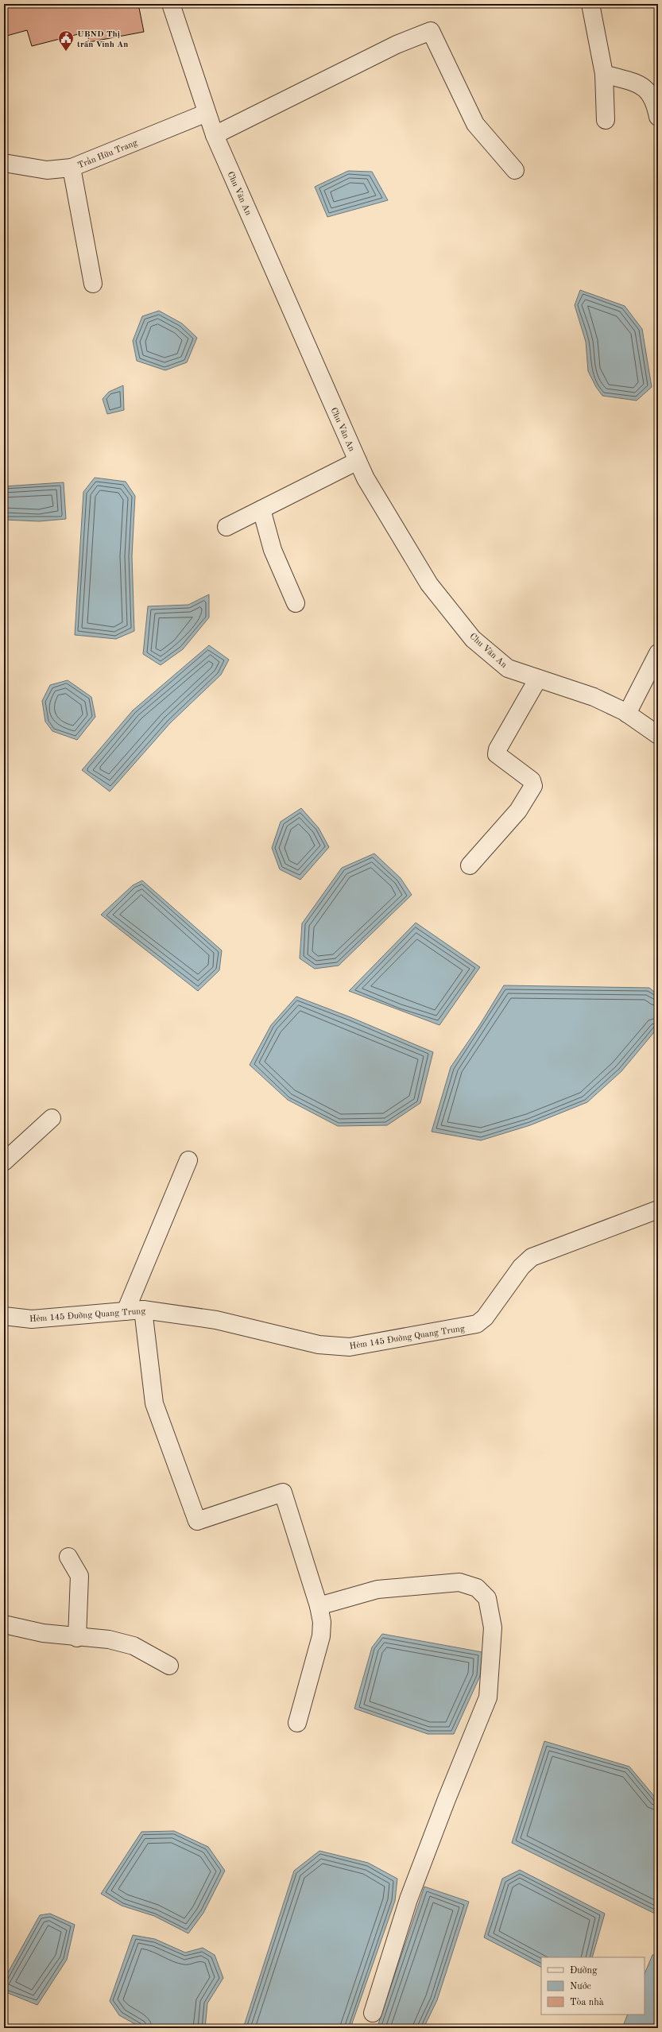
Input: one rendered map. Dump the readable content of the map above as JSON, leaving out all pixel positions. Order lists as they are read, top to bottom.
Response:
{
  "streets": {
    "street": ["Trần Hữu Trang", "Chu Văn An", "Hẻm 145 Đường Quang Trung"]
  },
  "crossings": [
    ["Trần Hữu Trang", "Chu Văn An"]
  ],
  "places": {
    "public building": ["UBND Thị trấn Vĩnh An"]
  },
  "legend": ["Đường", "Nước", "Tòa nhà"]
}
